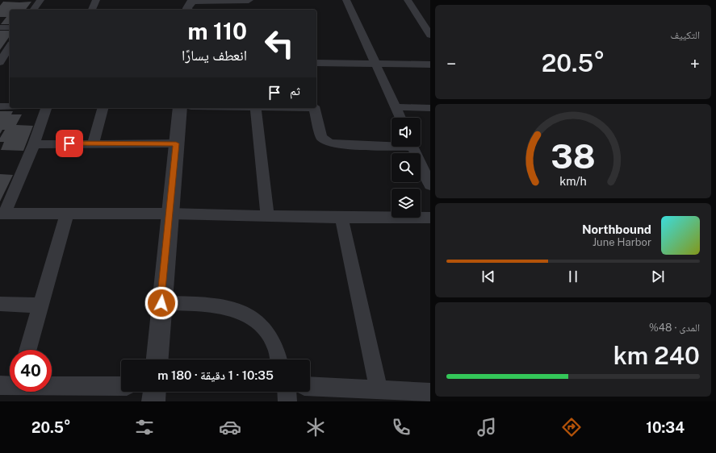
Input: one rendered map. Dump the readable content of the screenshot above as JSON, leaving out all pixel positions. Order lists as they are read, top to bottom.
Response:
{
  "page": {
    "tile": [
      "التكييف",
      ["المدى · 48%", "240 km"]
    ],
    "turn": ["110 m", "انعطف يسارًا"],
    "heat": ["−", "20.5°", "+"],
    "then": "ثم",
    "song": ["Northbound", "June Harbor"],
    "limit": "40",
    "trip": "10:35 · 1 دقيقة · 180 m",
    "tabs": ["10:34", "20.5°"],
    "gauge": ["38", "km/h"]
  }
}
